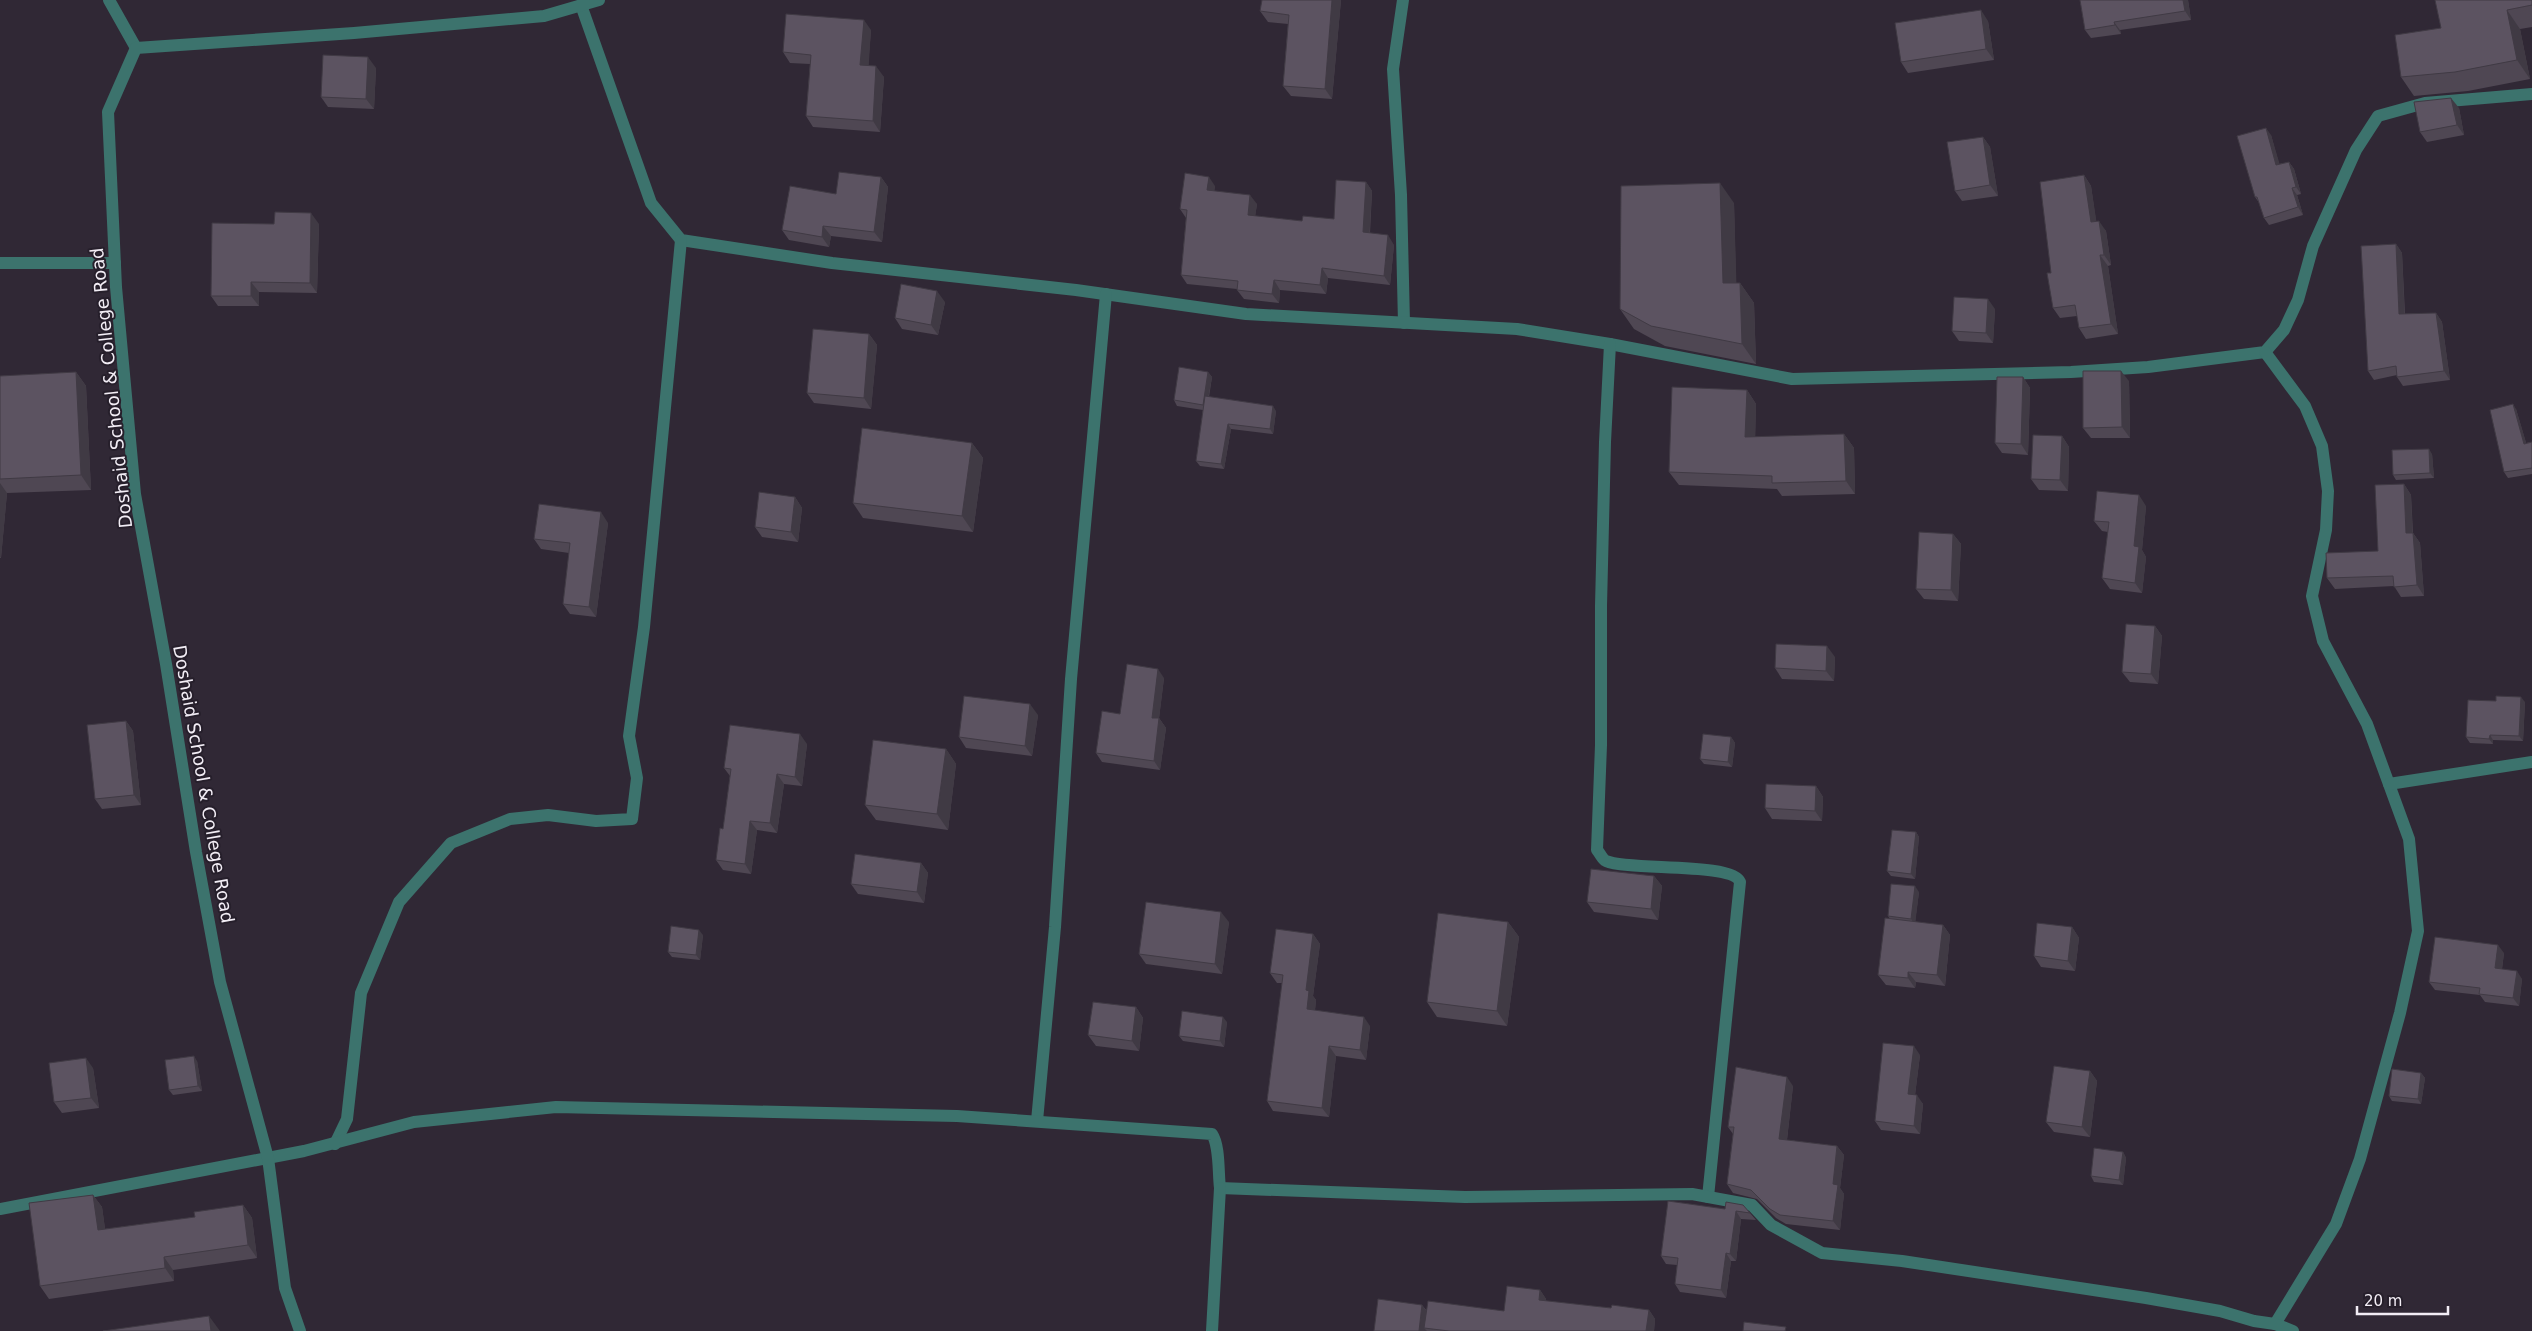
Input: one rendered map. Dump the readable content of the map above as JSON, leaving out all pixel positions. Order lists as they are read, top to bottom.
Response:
{
  "streets": {
    "street": ["Doshaid School & College Road"]
  },
  "scale_bar": "20 m"
}
